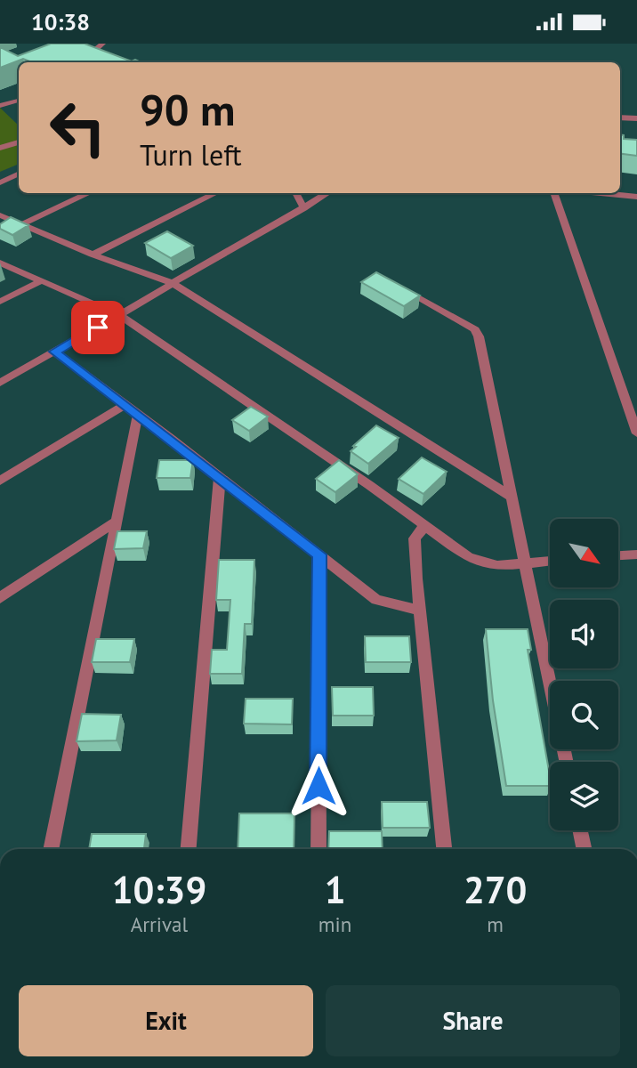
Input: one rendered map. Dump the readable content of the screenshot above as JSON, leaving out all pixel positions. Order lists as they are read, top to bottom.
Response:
{
  "north": "bottom right",
  "page": {
    "status": "10:38",
    "turn": ["90 m", "Turn left"],
    "eta": [
      "10:39",
      "Arrival",
      "1",
      "min",
      "270",
      "m"
    ],
    "buttons": ["Exit", "Share"]
  }
}
